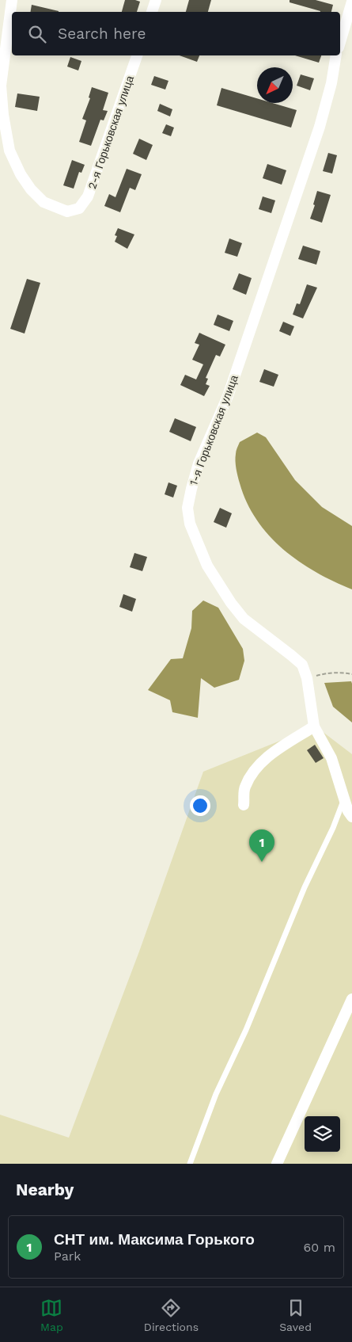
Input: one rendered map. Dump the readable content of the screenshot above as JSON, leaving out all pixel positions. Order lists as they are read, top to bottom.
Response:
{
  "streets": {
    "street": ["2-я Горьковская улица", "1-я Горьковская улица"]
  },
  "north": "bottom left",
  "page": {
    "search": "Search here",
    "pins": "1",
    "heading": "Nearby",
    "list": [
      {
        "mark": "1",
        "name": "СНТ им. Максима Горького",
        "note": "Park",
        "value": "60 m"
      }
    ],
    "nav": ["Map", "Directions", "Saved"]
  }
}
